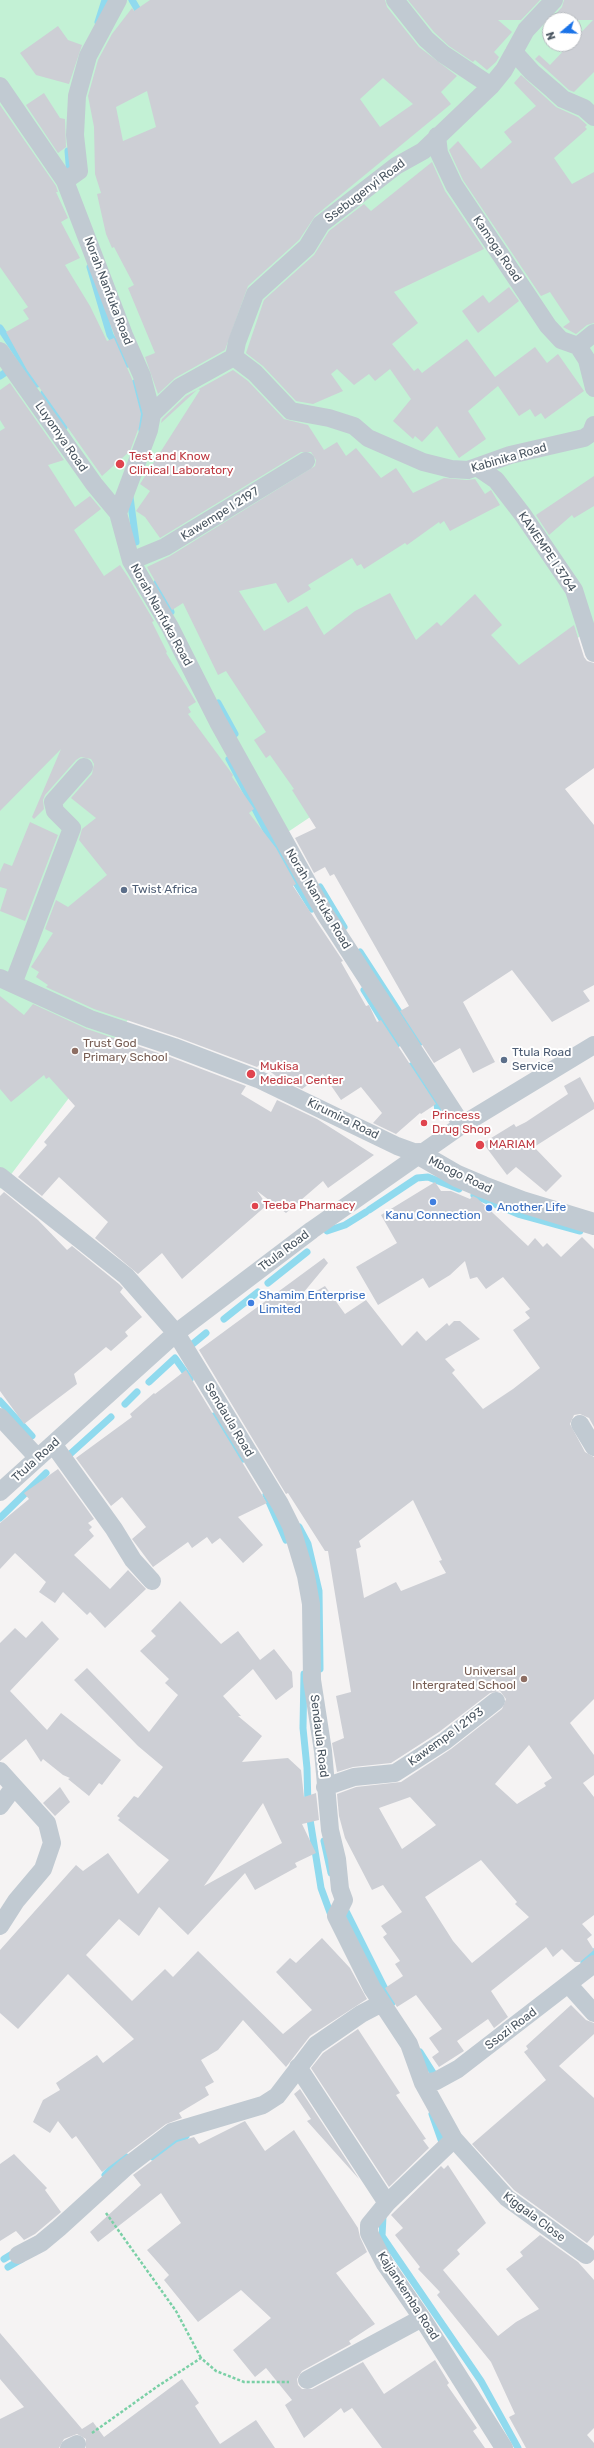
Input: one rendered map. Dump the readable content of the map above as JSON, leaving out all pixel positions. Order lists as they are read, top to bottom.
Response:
{
  "streets": {
    "street": [
      "Ssebugenyi Road",
      "Kamoga Road",
      "Norah Nanfuka Road",
      "Luyomya Road",
      "Kabinika Road",
      "Kawempe I 2197",
      "KAWEMPE I 3764",
      "Kirumira Road",
      "Mbogo Road",
      "Ttula Road",
      "Sendaula Road",
      "Kawempe I 2193",
      "Ssozi Road",
      "Kiggala Close",
      "Kajjankemba Road"
    ]
  },
  "crossings": [
    ["Ssebugenyi Road", "Kamoga Road"],
    ["Ssebugenyi Road", "Kabinika Road"],
    ["Norah Nanfuka Road", "Luyomya Road"],
    ["Norah Nanfuka Road", "Kawempe I 2197"],
    ["Norah Nanfuka Road", "Ttula Road"],
    ["Kabinika Road", "KAWEMPE I 3764"],
    ["Kirumira Road", "Mbogo Road"],
    ["Kirumira Road", "Ttula Road"],
    ["Mbogo Road", "Ttula Road"],
    ["Ttula Road", "Sendaula Road"],
    ["Sendaula Road", "Kawempe I 2193"],
    ["Sendaula Road", "Ssozi Road"],
    ["Sendaula Road", "Kiggala Close"],
    ["Sendaula Road", "Kajjankemba Road"],
    ["Kiggala Close", "Kajjankemba Road"]
  ],
  "places": [
    "Test and Know Clinical Laboratory",
    "Twist Africa",
    "Trust God Primary School",
    "Ttula Road Service",
    "Mukisa Medical Center",
    "Princess Drug Shop",
    "MARIAM",
    "Kanu Connection",
    "Teeba Pharmacy",
    "Another Life",
    "Shamim Enterprise Limited",
    "Universal Intergrated School"
  ],
  "north": "left"
}
